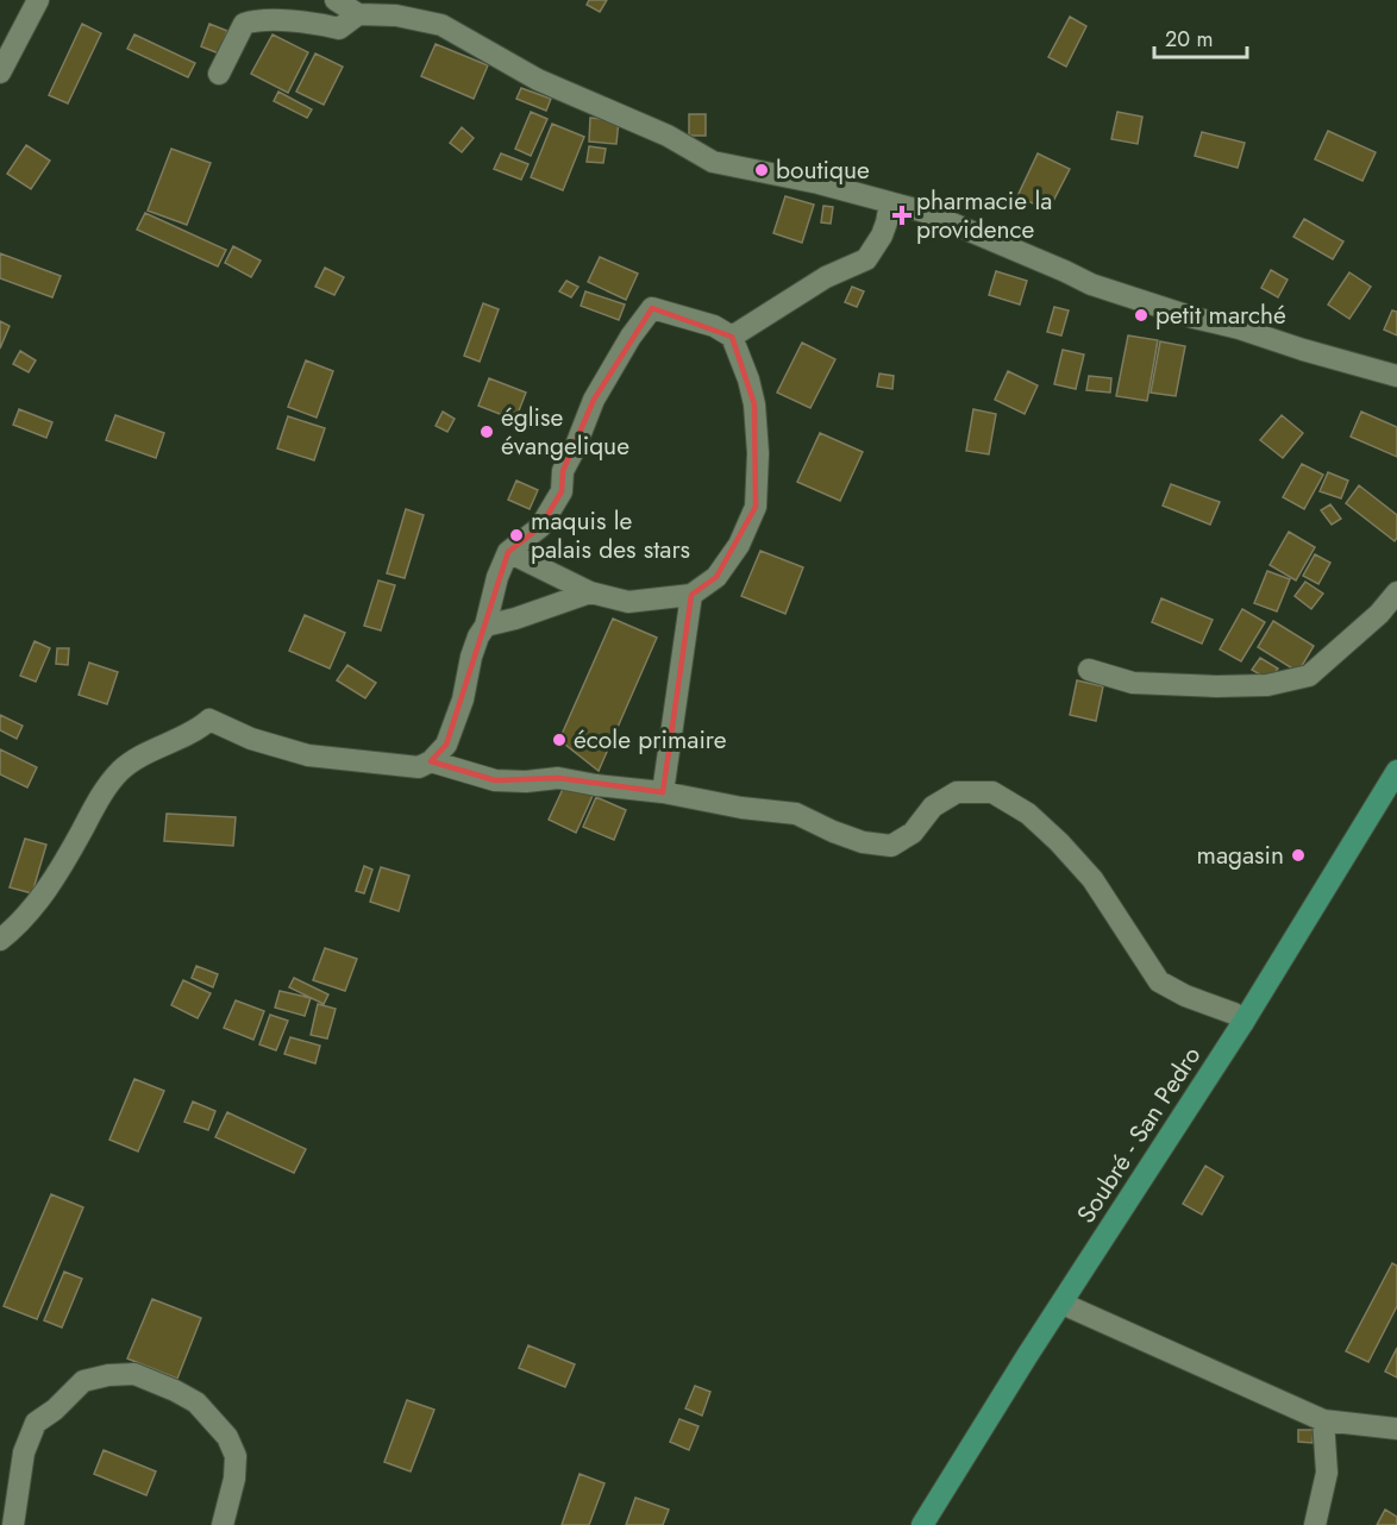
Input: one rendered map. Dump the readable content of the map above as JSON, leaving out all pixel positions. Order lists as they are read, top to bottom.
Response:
{
  "streets": {
    "main road": ["Soubré - San Pedro"]
  },
  "places": {
    "other": [
      "boutique",
      "petit marché",
      "église évangelique",
      "maquis le palais des stars",
      "école primaire",
      "magasin"
    ],
    "health": ["pharmacie la providence"]
  },
  "scale_bar": "20 m"
}
